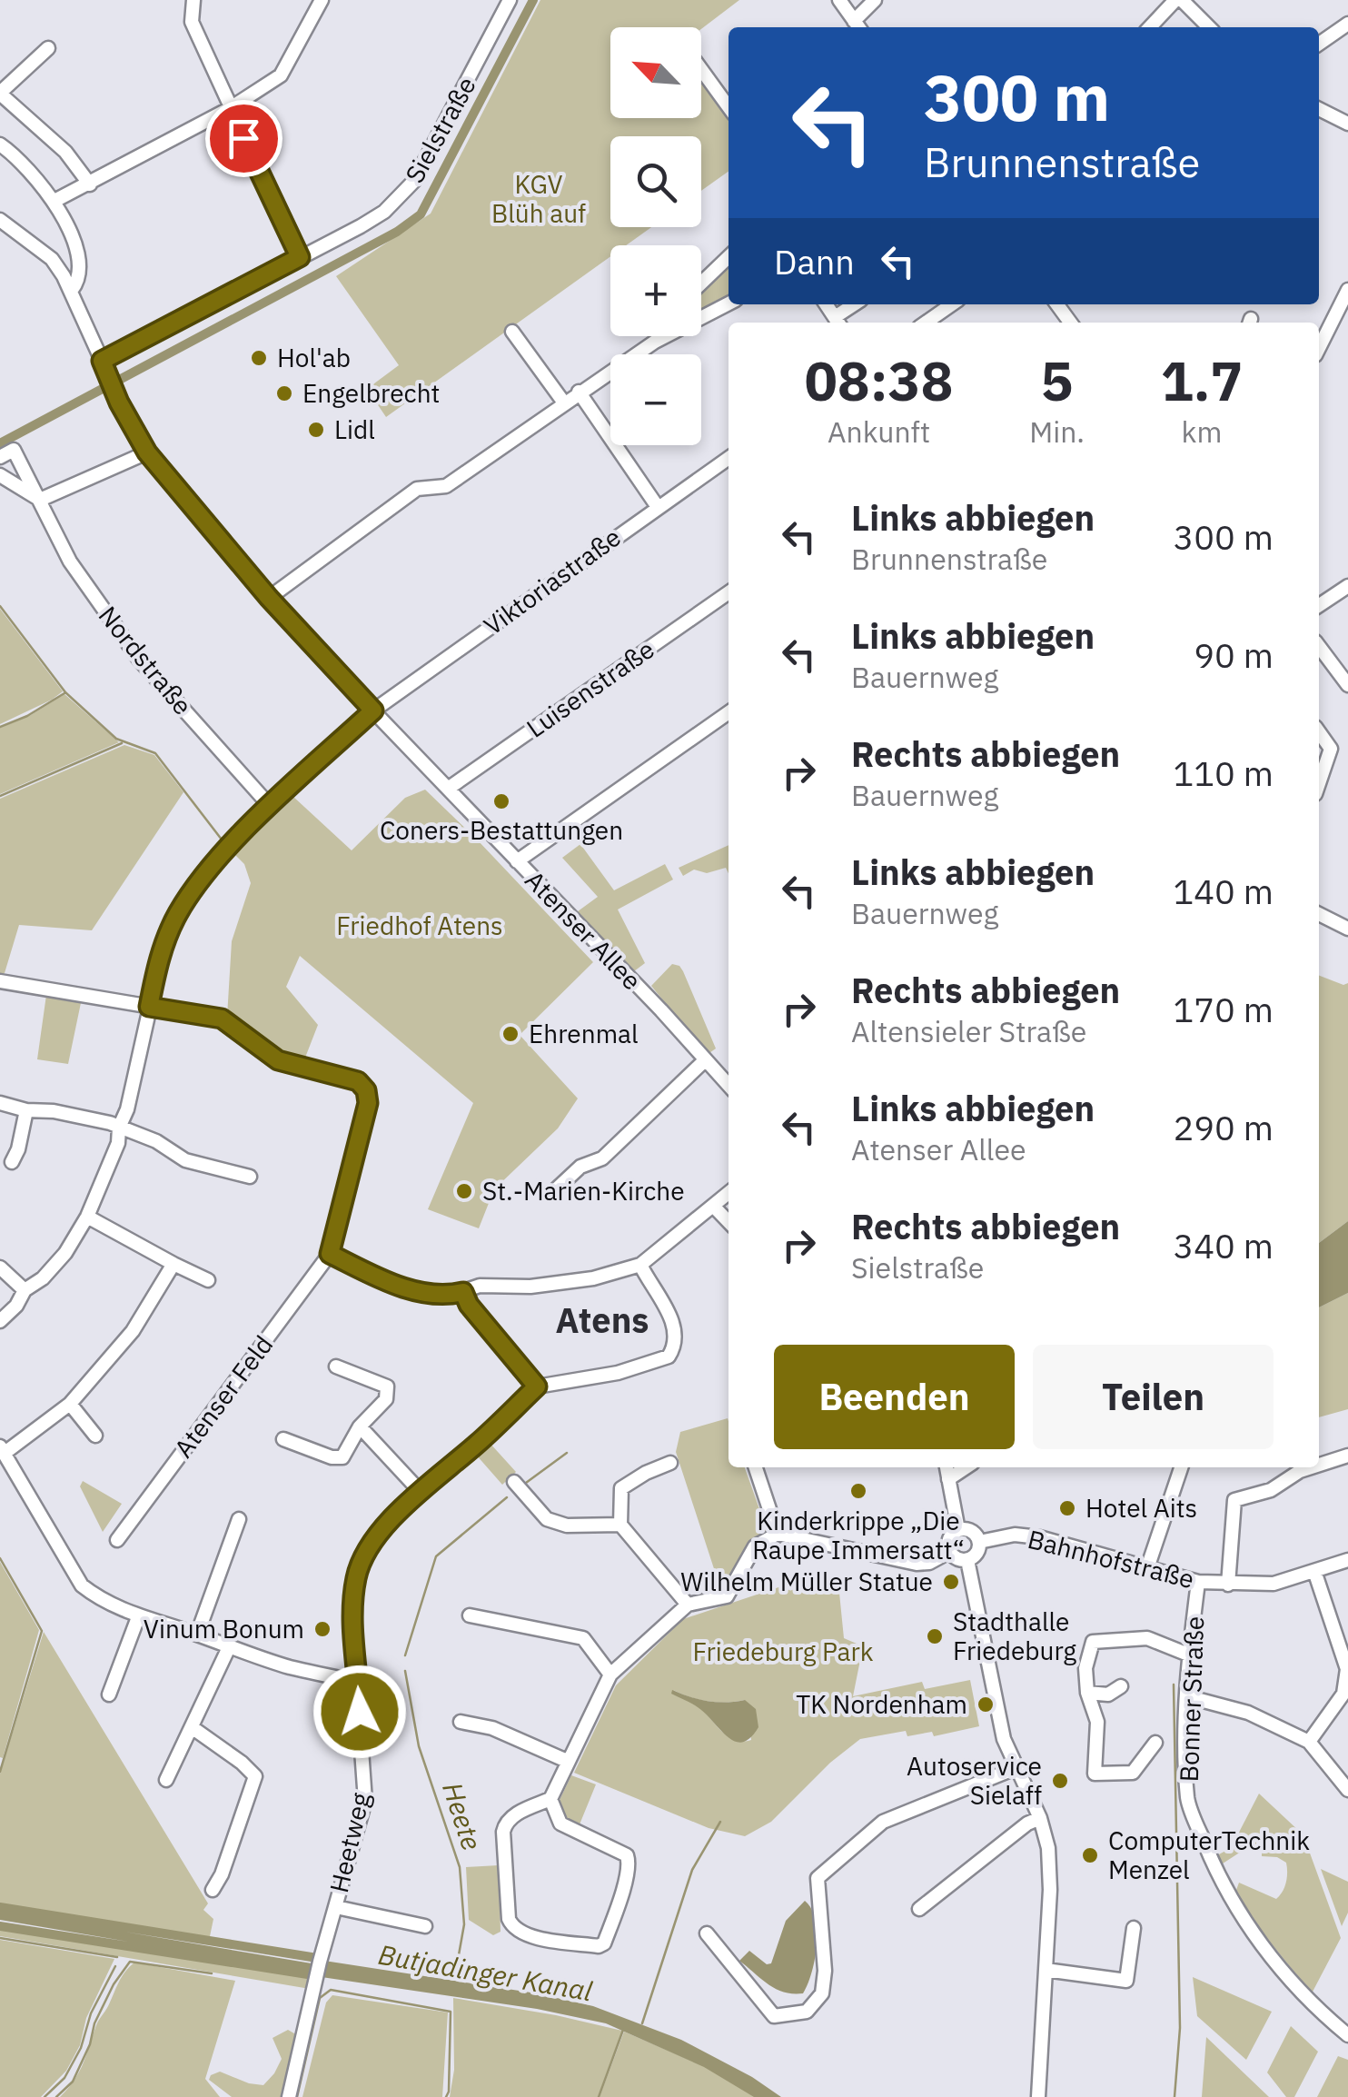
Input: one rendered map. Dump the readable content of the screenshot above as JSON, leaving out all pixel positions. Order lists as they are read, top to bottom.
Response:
{
  "streets": {
    "street": [
      "Sielstraße",
      "Viktoriastraße",
      "Nordstraße",
      "Luisenstraße",
      "Atenser Allee",
      "Atenser Feld",
      "Bahnhofstraße",
      "Bonner Straße",
      "Heetweg"
    ]
  },
  "crossings": [
    ["Sielstraße", "Atenser Allee"],
    ["Viktoriastraße", "Nordstraße"],
    ["Viktoriastraße", "Atenser Allee"],
    ["Luisenstraße", "Atenser Allee"],
    ["Bahnhofstraße", "Bonner Straße"]
  ],
  "districts": ["Atens"],
  "water": ["Heete", "Butjadinger Kanal"],
  "parks": ["KGV Blüh auf", "Friedhof Atens", "Friedeburg Park"],
  "places": [
    "Hol'ab",
    "Engelbrecht",
    "Lidl",
    "Coners-Bestattungen",
    "Ehrenmal",
    "St.-Marien-Kirche",
    "Kinderkrippe „Die Raupe Immersatt“",
    "Hotel Aits",
    "Wilhelm Müller Statue",
    "Vinum Bonum",
    "Stadthalle Friedeburg",
    "TK Nordenham",
    "Autoservice Sielaff",
    "ComputerTechnik Menzel"
  ],
  "north": "top left",
  "page": {
    "map_buttons": ["+", "−"],
    "turn": ["300 m", "Brunnenstraße"],
    "then": "Dann",
    "eta": [
      "08:38",
      "Ankunft",
      "5",
      "Min.",
      "1.7",
      "km"
    ],
    "list": [
      {
        "name": "Links abbiegen",
        "note": "Brunnenstraße",
        "value": "300 m"
      },
      {
        "name": "Links abbiegen",
        "note": "Bauernweg",
        "value": "90 m"
      },
      {
        "name": "Rechts abbiegen",
        "note": "Bauernweg",
        "value": "110 m"
      },
      {
        "name": "Links abbiegen",
        "note": "Bauernweg",
        "value": "140 m"
      },
      {
        "name": "Rechts abbiegen",
        "note": "Altensieler Straße",
        "value": "170 m"
      },
      {
        "name": "Links abbiegen",
        "note": "Atenser Allee",
        "value": "290 m"
      },
      {
        "name": "Rechts abbiegen",
        "note": "Sielstraße",
        "value": "340 m"
      }
    ],
    "buttons": ["Beenden", "Teilen"]
  }
}
